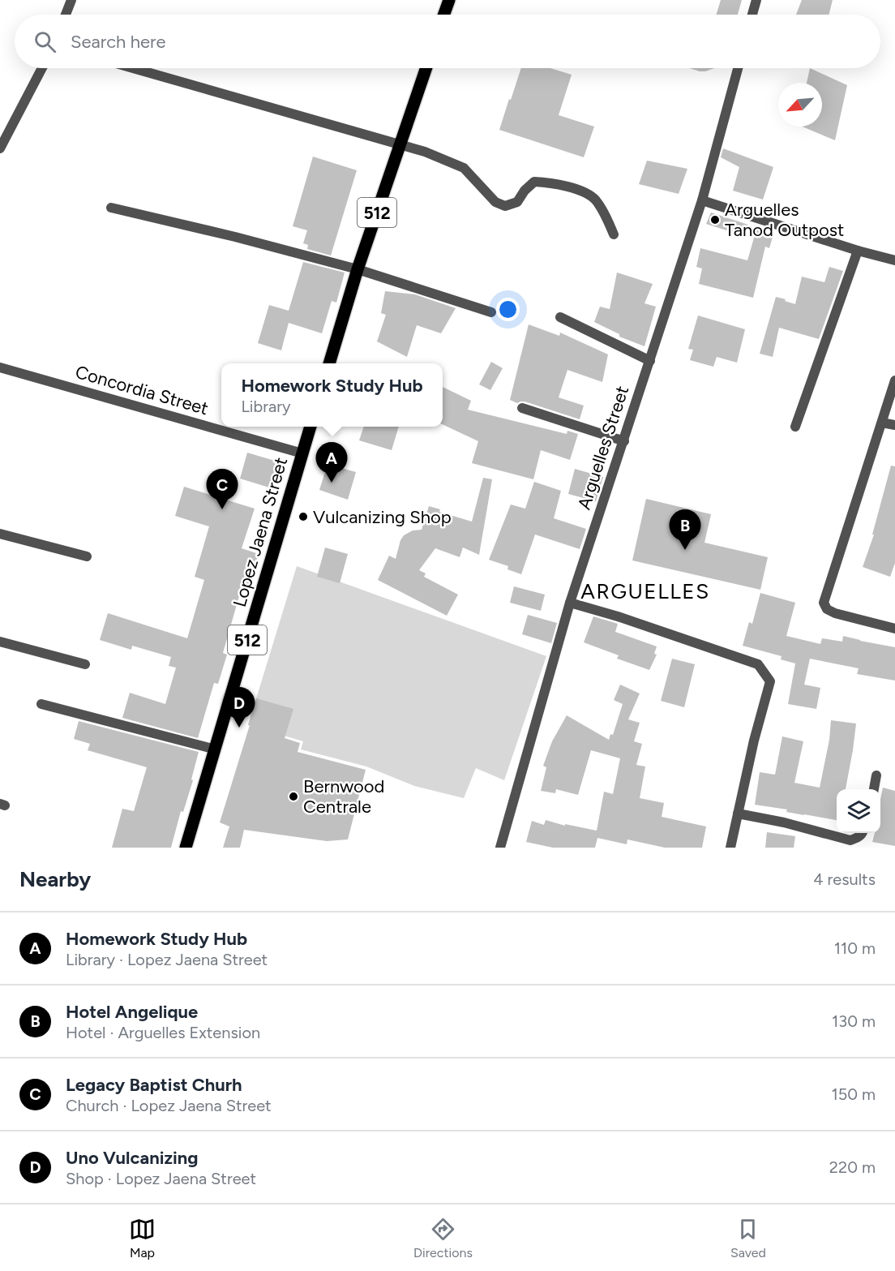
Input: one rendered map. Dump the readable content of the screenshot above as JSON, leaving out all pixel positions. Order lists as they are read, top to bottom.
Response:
{
  "streets": {
    "main road": ["512", "Lopez Jaena Street"],
    "street": ["Concordia Street", "Arguelles Street"]
  },
  "crossings": [
    ["Concordia Street", "Lopez Jaena Street"]
  ],
  "districts": ["ARGUELLES"],
  "places": ["Arguelles Tanod Outpost", "Vulcanizing Shop", "Bernwood Centrale"],
  "north": "bottom left",
  "page": {
    "search": "Search here",
    "popup": ["Homework Study Hub", "Library"],
    "pins": [
      "A",
      "C",
      "B",
      "D"
    ],
    "heading": ["Nearby", "4 results"],
    "list": [
      {
        "mark": "A",
        "name": "Homework Study Hub",
        "note": "Library · Lopez Jaena Street",
        "value": "110 m"
      },
      {
        "mark": "B",
        "name": "Hotel Angelique",
        "note": "Hotel · Arguelles Extension",
        "value": "130 m"
      },
      {
        "mark": "C",
        "name": "Legacy Baptist Churh",
        "note": "Church · Lopez Jaena Street",
        "value": "150 m"
      },
      {
        "mark": "D",
        "name": "Uno Vulcanizing",
        "note": "Shop · Lopez Jaena Street",
        "value": "220 m"
      }
    ],
    "nav": ["Map", "Directions", "Saved"]
  }
}
